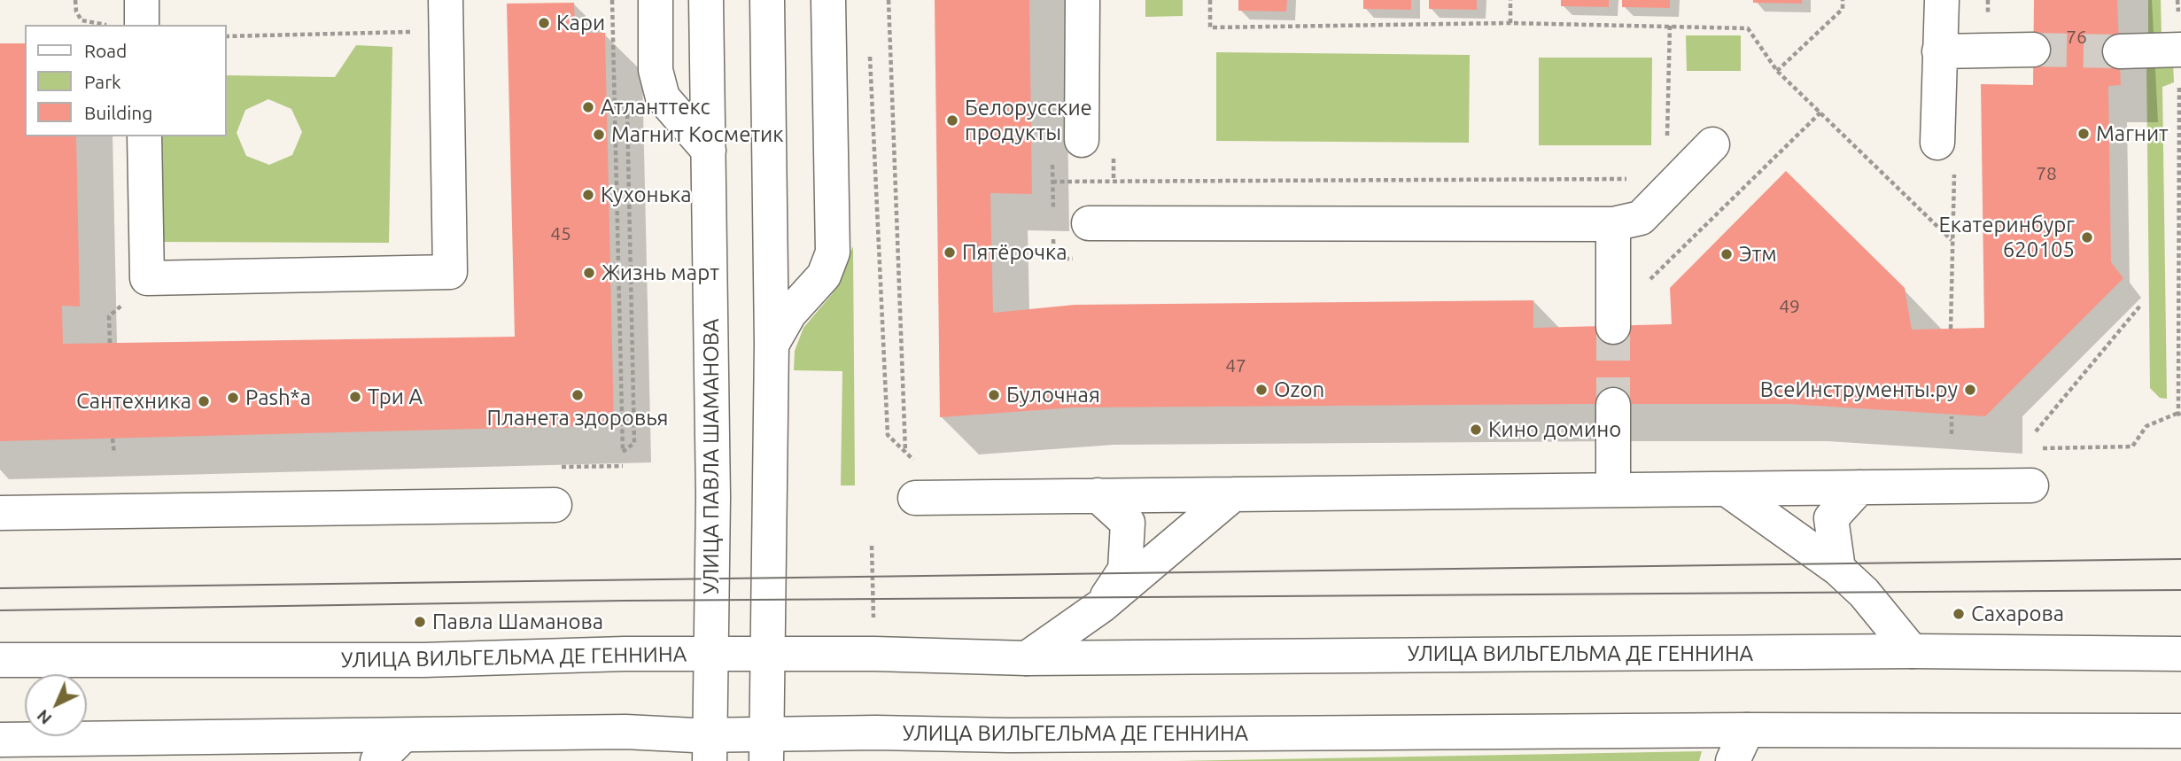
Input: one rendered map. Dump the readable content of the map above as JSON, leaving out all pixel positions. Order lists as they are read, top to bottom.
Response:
{
  "streets": {
    "main road": ["УЛИЦА ПАВЛА ШАМАНОВА", "УЛИЦА ВИЛЬГЕЛЬМА ДЕ ГЕННИНА"]
  },
  "crossings": [
    ["УЛИЦА ПАВЛА ШАМАНОВА", "УЛИЦА ВИЛЬГЕЛЬМА ДЕ ГЕННИНА"]
  ],
  "places": [
    "Кари",
    "Атланттекс",
    "Белорусские продукты",
    "Магнит",
    "Магнит Косметик",
    "Кухонька",
    "Екатеринбург 620105",
    "Пятёрочка",
    "Этм",
    "Жизнь март",
    "Ozon",
    "ВсеИнструменты.ру",
    "Планета здоровья",
    "Булочная",
    "Три А",
    "Pash*a",
    "Сантехника",
    "Кино домино",
    "Сахарова",
    "Павла Шаманова"
  ],
  "house_numbers": [
    "76",
    "78",
    "45",
    "49",
    "47"
  ],
  "legend": ["Road", "Park", "Building"],
  "north": "bottom left"
}
